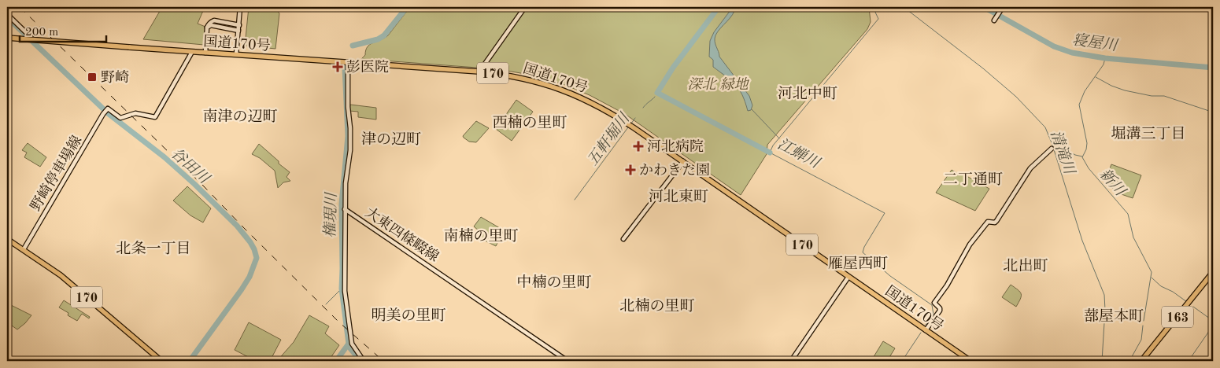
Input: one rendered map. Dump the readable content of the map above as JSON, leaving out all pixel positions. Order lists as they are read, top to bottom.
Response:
{
  "streets": {
    "highway": ["国道170号", "170", "163"],
    "street": ["野崎停車場線", "大東四條畷線"]
  },
  "crossings": [
    ["国道170号", "野崎停車場線"],
    ["国道170号", "大東四條畷線"],
    ["170", "野崎停車場線"]
  ],
  "districts": [
    "河北中町",
    "南津の辺町",
    "西楠の里町",
    "堀溝三丁目",
    "津の辺町",
    "二丁通町",
    "河北東町",
    "南楠の里町",
    "北条一丁目",
    "雁屋西町",
    "北出町",
    "中楠の里町",
    "北楠の里町",
    "明美の里町",
    "蔀屋本町"
  ],
  "water": [
    "寝屋川",
    "五軒堀川",
    "清滝川",
    "江蝉川",
    "谷田川",
    "新川",
    "権現川"
  ],
  "parks": ["深北 緑地"],
  "places": {
    "health": ["彭医院", "河北病院", "かわきた園"],
    "transit": ["野崎"]
  },
  "scale_bar": "200 m"
}
